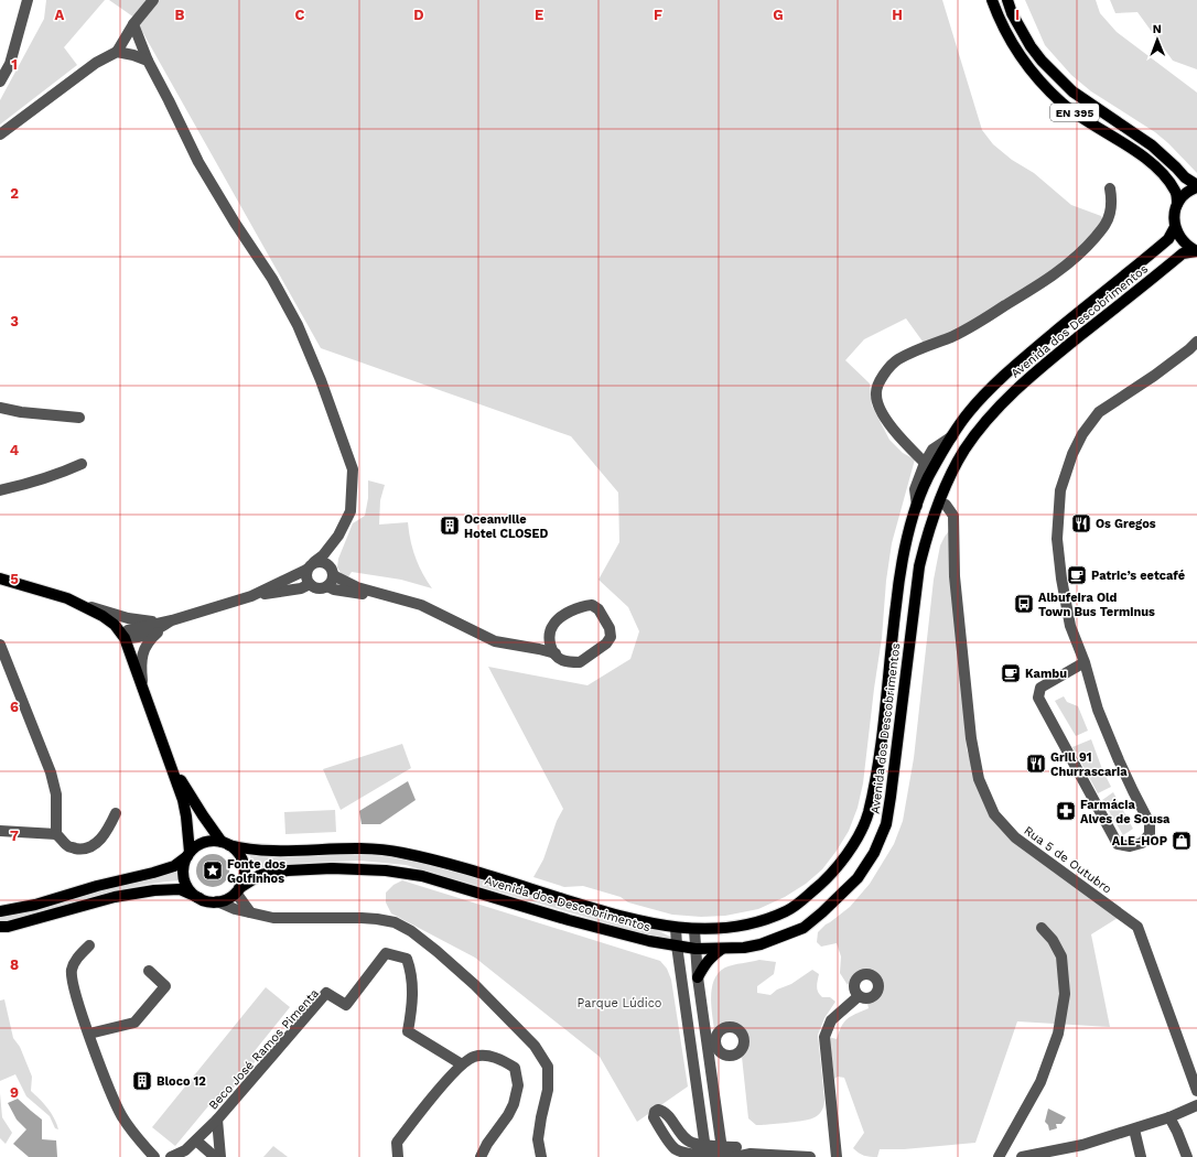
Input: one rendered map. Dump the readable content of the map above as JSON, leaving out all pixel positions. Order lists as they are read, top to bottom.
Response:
{
  "streets": {
    "main road": ["EN 395", "Avenida dos Descobrimentos"],
    "street": ["Rua 5 de Outubro", "Beco José Ramos Pimenta"]
  },
  "parks": ["Parque Lúdico"],
  "places": {
    "restaurant": ["Os Gregos", "Grill 91 Churrascaria"],
    "building": ["Oceanville Hotel CLOSED", "Bloco 12"],
    "cafe": ["Patric’s eetcafé", "Kambu"],
    "bus stop": ["Albufeira Old Town Bus Terminus"],
    "pharmacy": ["Farmácia Alves de Sousa"],
    "shop": ["ALE-HOP"],
    "place": ["Fonte dos Golfinhos"]
  },
  "north": "top",
  "grid": {
    "columns": [
      "A",
      "B",
      "C",
      "D",
      "E",
      "F",
      "G",
      "H",
      "I"
    ],
    "rows": [
      "1",
      "2",
      "3",
      "4",
      "5",
      "6",
      "7",
      "8",
      "9"
    ]
  }
}
